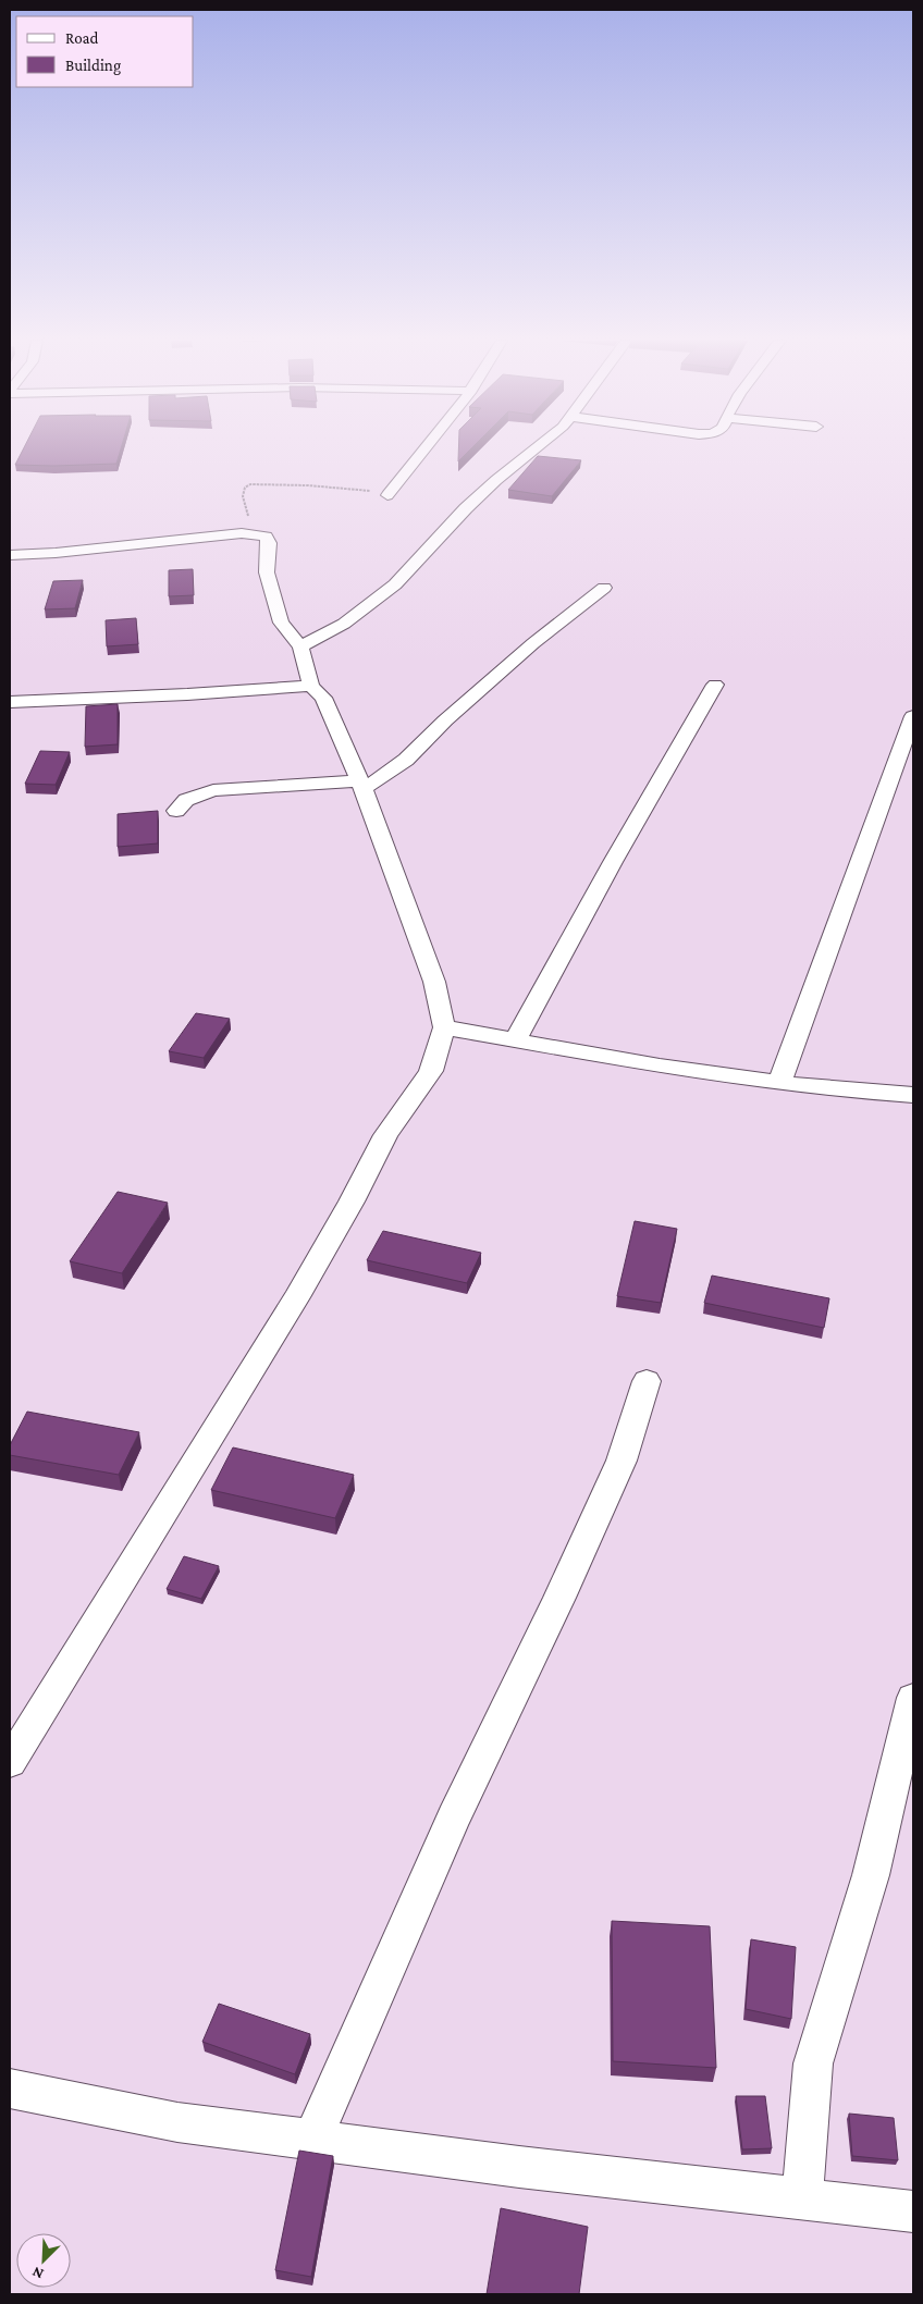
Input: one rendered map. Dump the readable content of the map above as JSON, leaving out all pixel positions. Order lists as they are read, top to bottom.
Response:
{
  "legend": ["Road", "Building"],
  "north": "bottom left"
}
